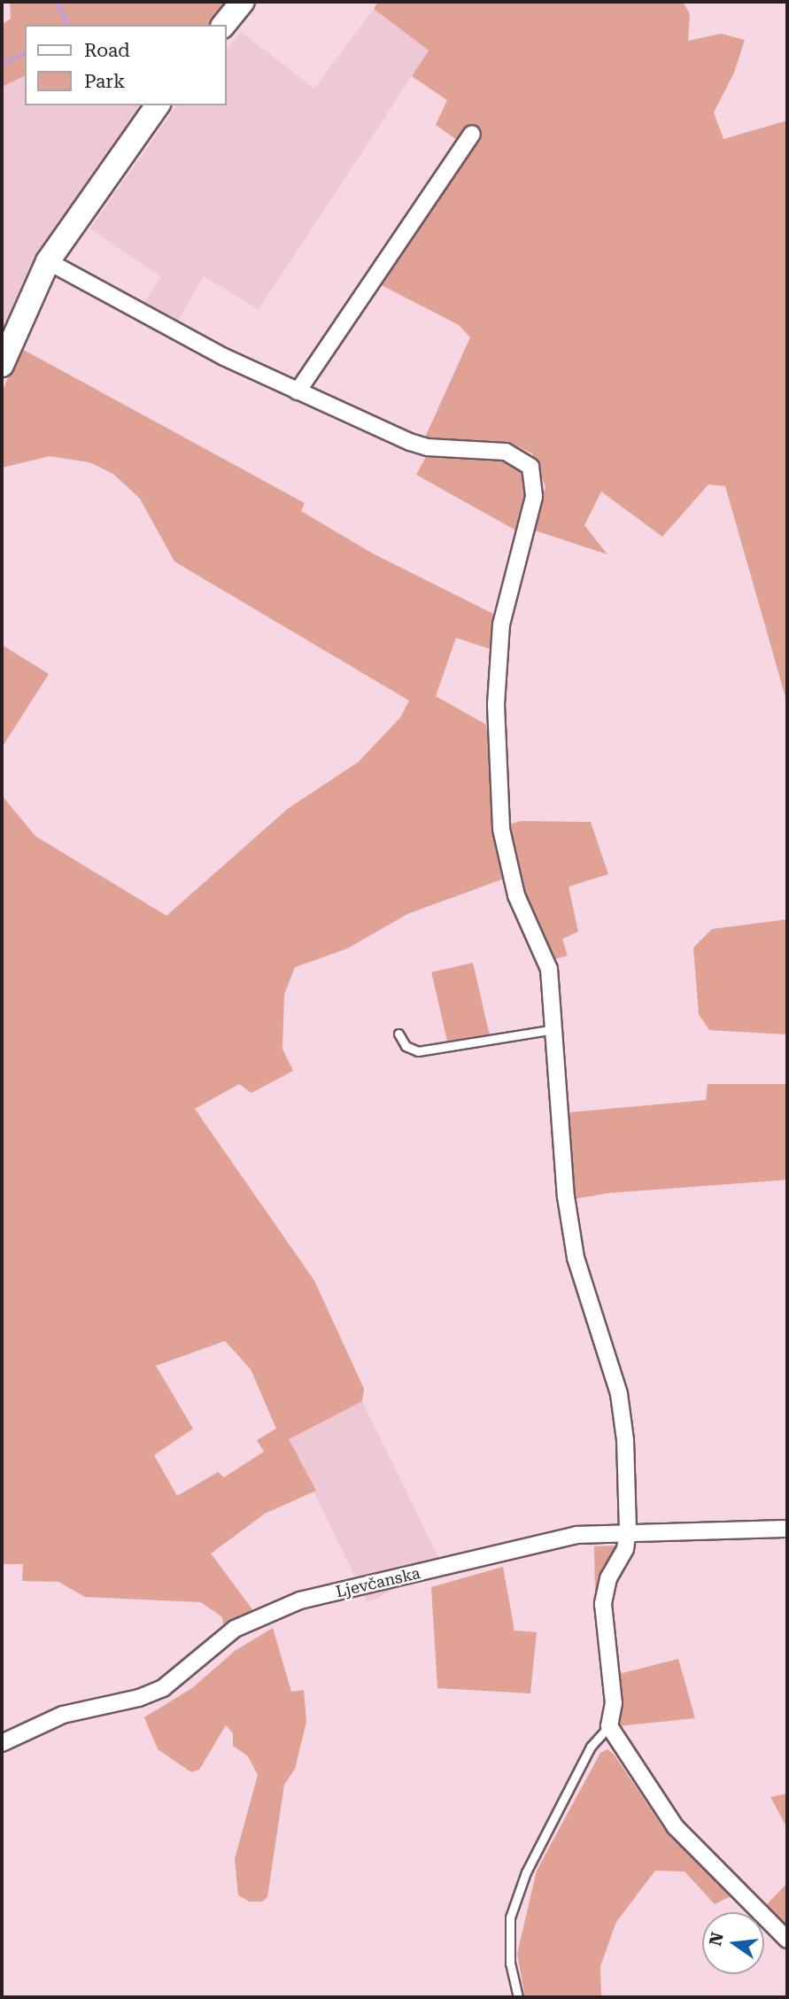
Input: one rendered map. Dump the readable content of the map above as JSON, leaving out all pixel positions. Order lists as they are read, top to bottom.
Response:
{
  "streets": {
    "street": ["Ljevčanska"]
  },
  "legend": ["Road", "Park"],
  "north": "left"
}
